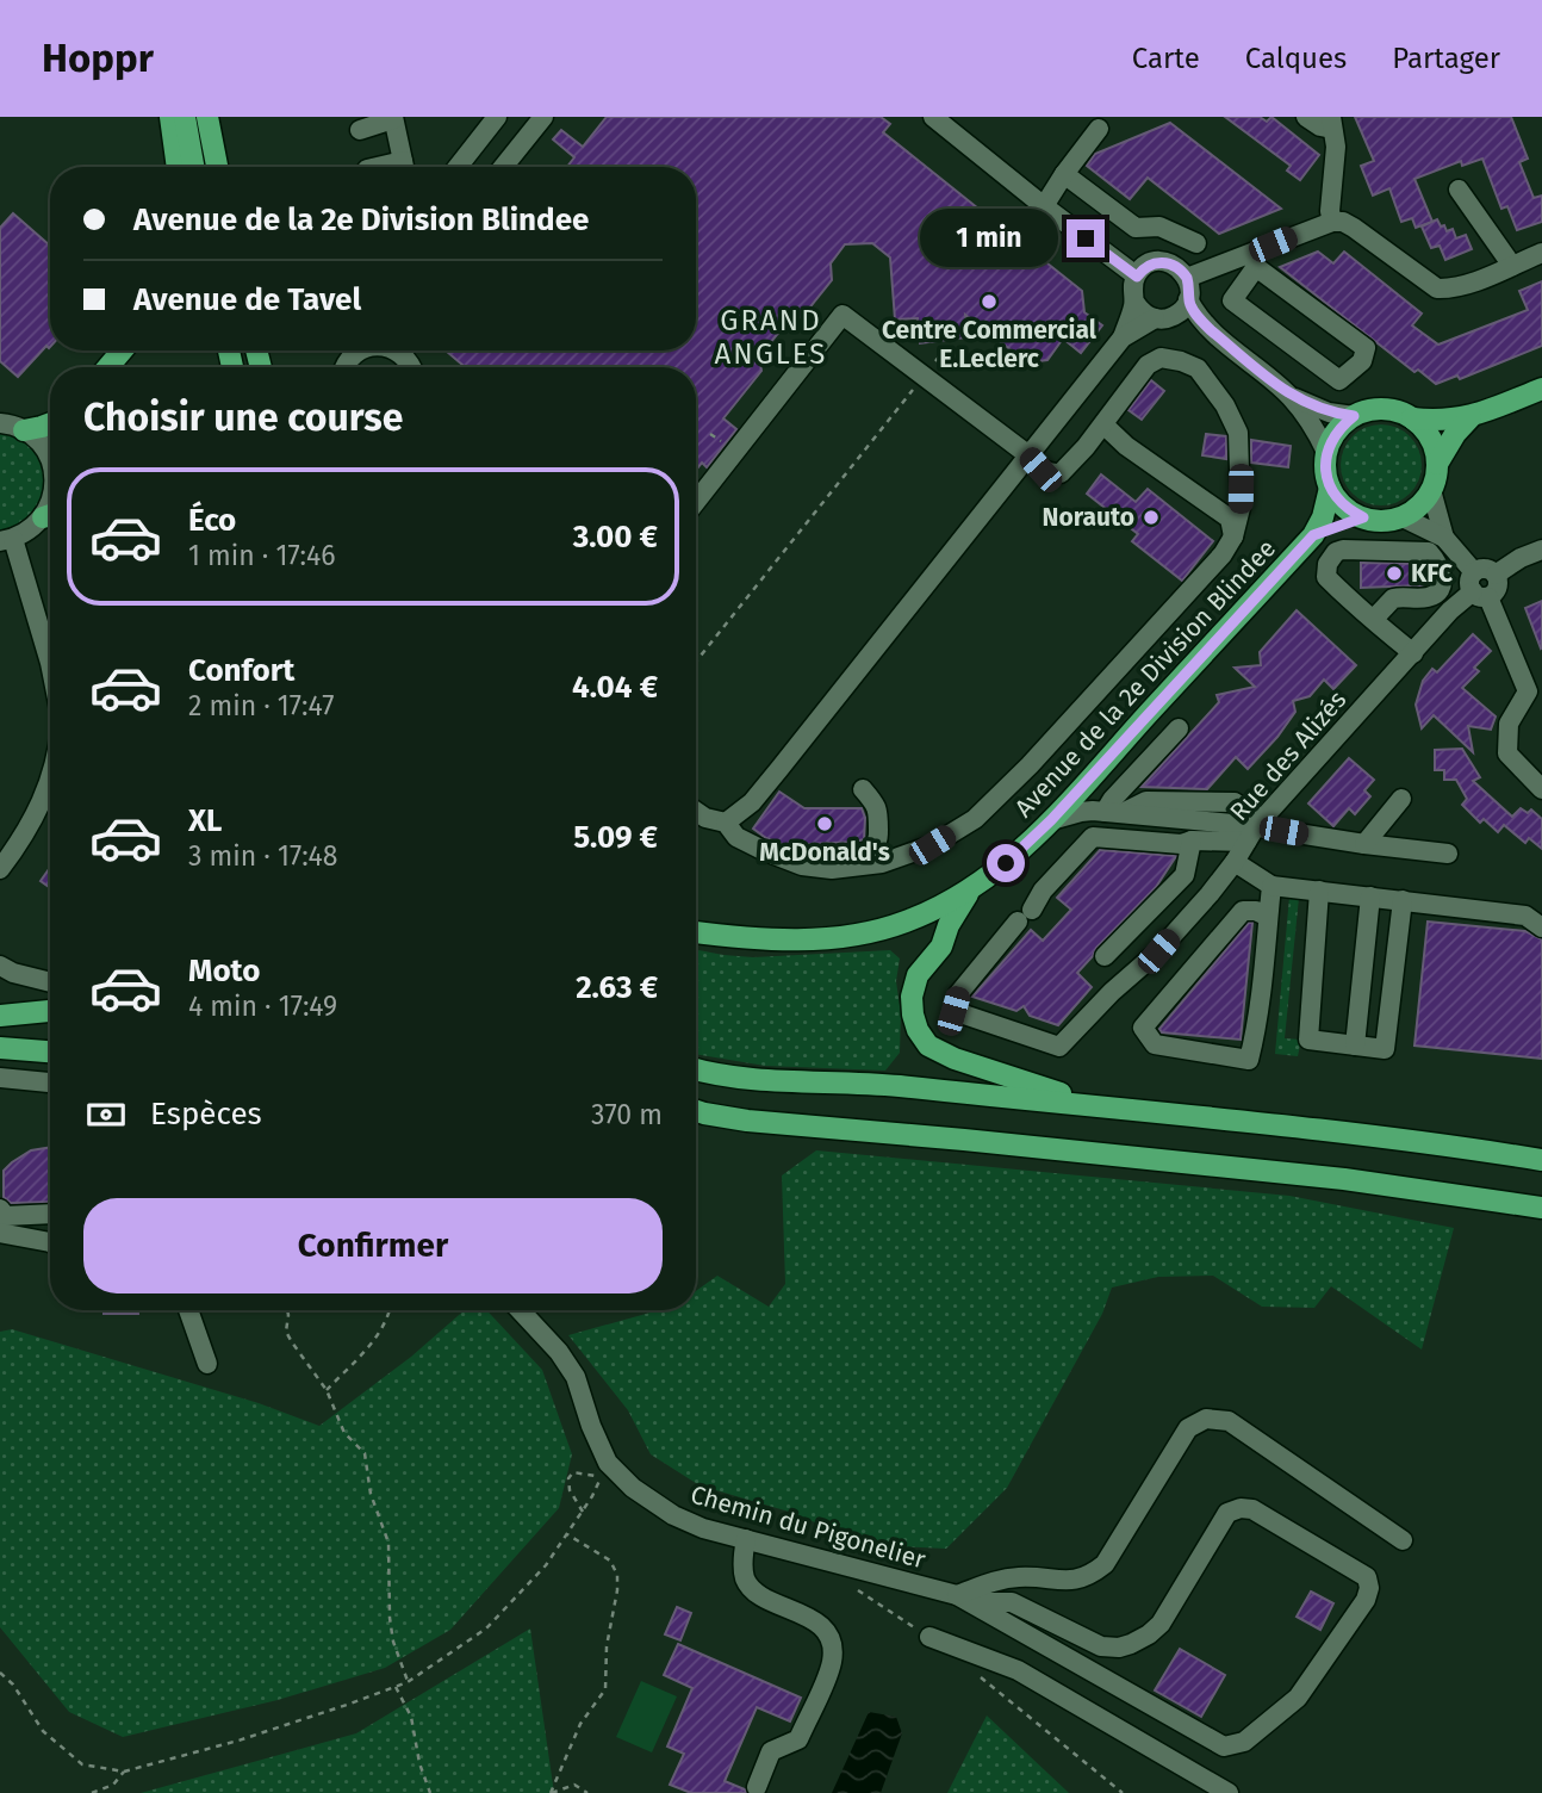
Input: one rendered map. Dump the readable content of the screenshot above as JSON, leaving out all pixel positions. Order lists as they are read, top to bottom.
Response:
{
  "streets": {
    "main road": ["Avenue de la 2e Division Blindee"],
    "street": ["Rue des Alizés", "Chemin du Pigonelier"]
  },
  "districts": ["GRAND ANGLES"],
  "places": [
    "Centre Commercial E.Leclerc",
    "Norauto",
    "KFC",
    "McDonald's"
  ],
  "page": {
    "header": "Hoppr",
    "nav": ["Carte", "Calques", "Partager"],
    "banner": ["Avenue de la 2e Division Blindee", "Avenue de Tavel"],
    "bubble": "1 min",
    "heading": "Choisir une course",
    "list": [
      {
        "name": "Éco",
        "note": "1 min · 17:46",
        "value": "3.00 €"
      },
      {
        "name": "Confort",
        "note": "2 min · 17:47",
        "value": "4.04 €"
      },
      {
        "name": "XL",
        "note": "3 min · 17:48",
        "value": "5.09 €"
      },
      {
        "name": "Moto",
        "note": "4 min · 17:49",
        "value": "2.63 €"
      }
    ],
    "pay": ["Espèces", "370 m"],
    "buttons": "Confirmer"
  }
}
